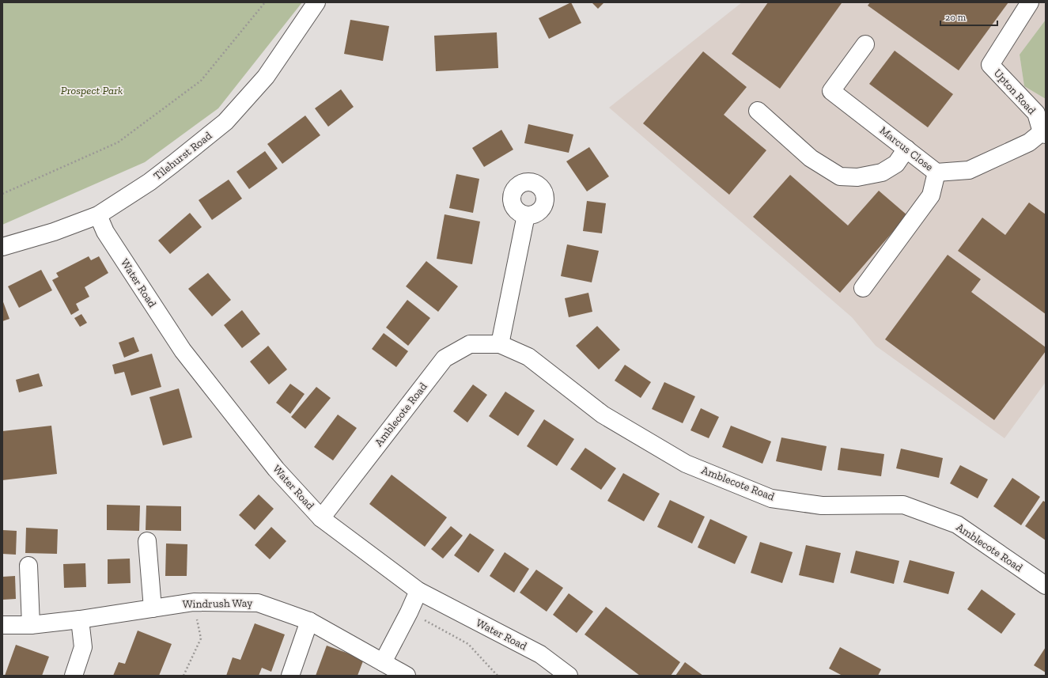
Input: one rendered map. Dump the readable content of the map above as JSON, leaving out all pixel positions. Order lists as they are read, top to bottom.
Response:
{
  "streets": {
    "street": [
      "Upton Road",
      "Marcus Close",
      "Tilehurst Road",
      "Water Road",
      "Amblecote Road",
      "Windrush Way"
    ]
  },
  "crossings": [
    ["Upton Road", "Marcus Close"],
    ["Tilehurst Road", "Water Road"],
    ["Water Road", "Amblecote Road"]
  ],
  "parks": ["Prospect Park"],
  "scale_bar": "20 m"
}
